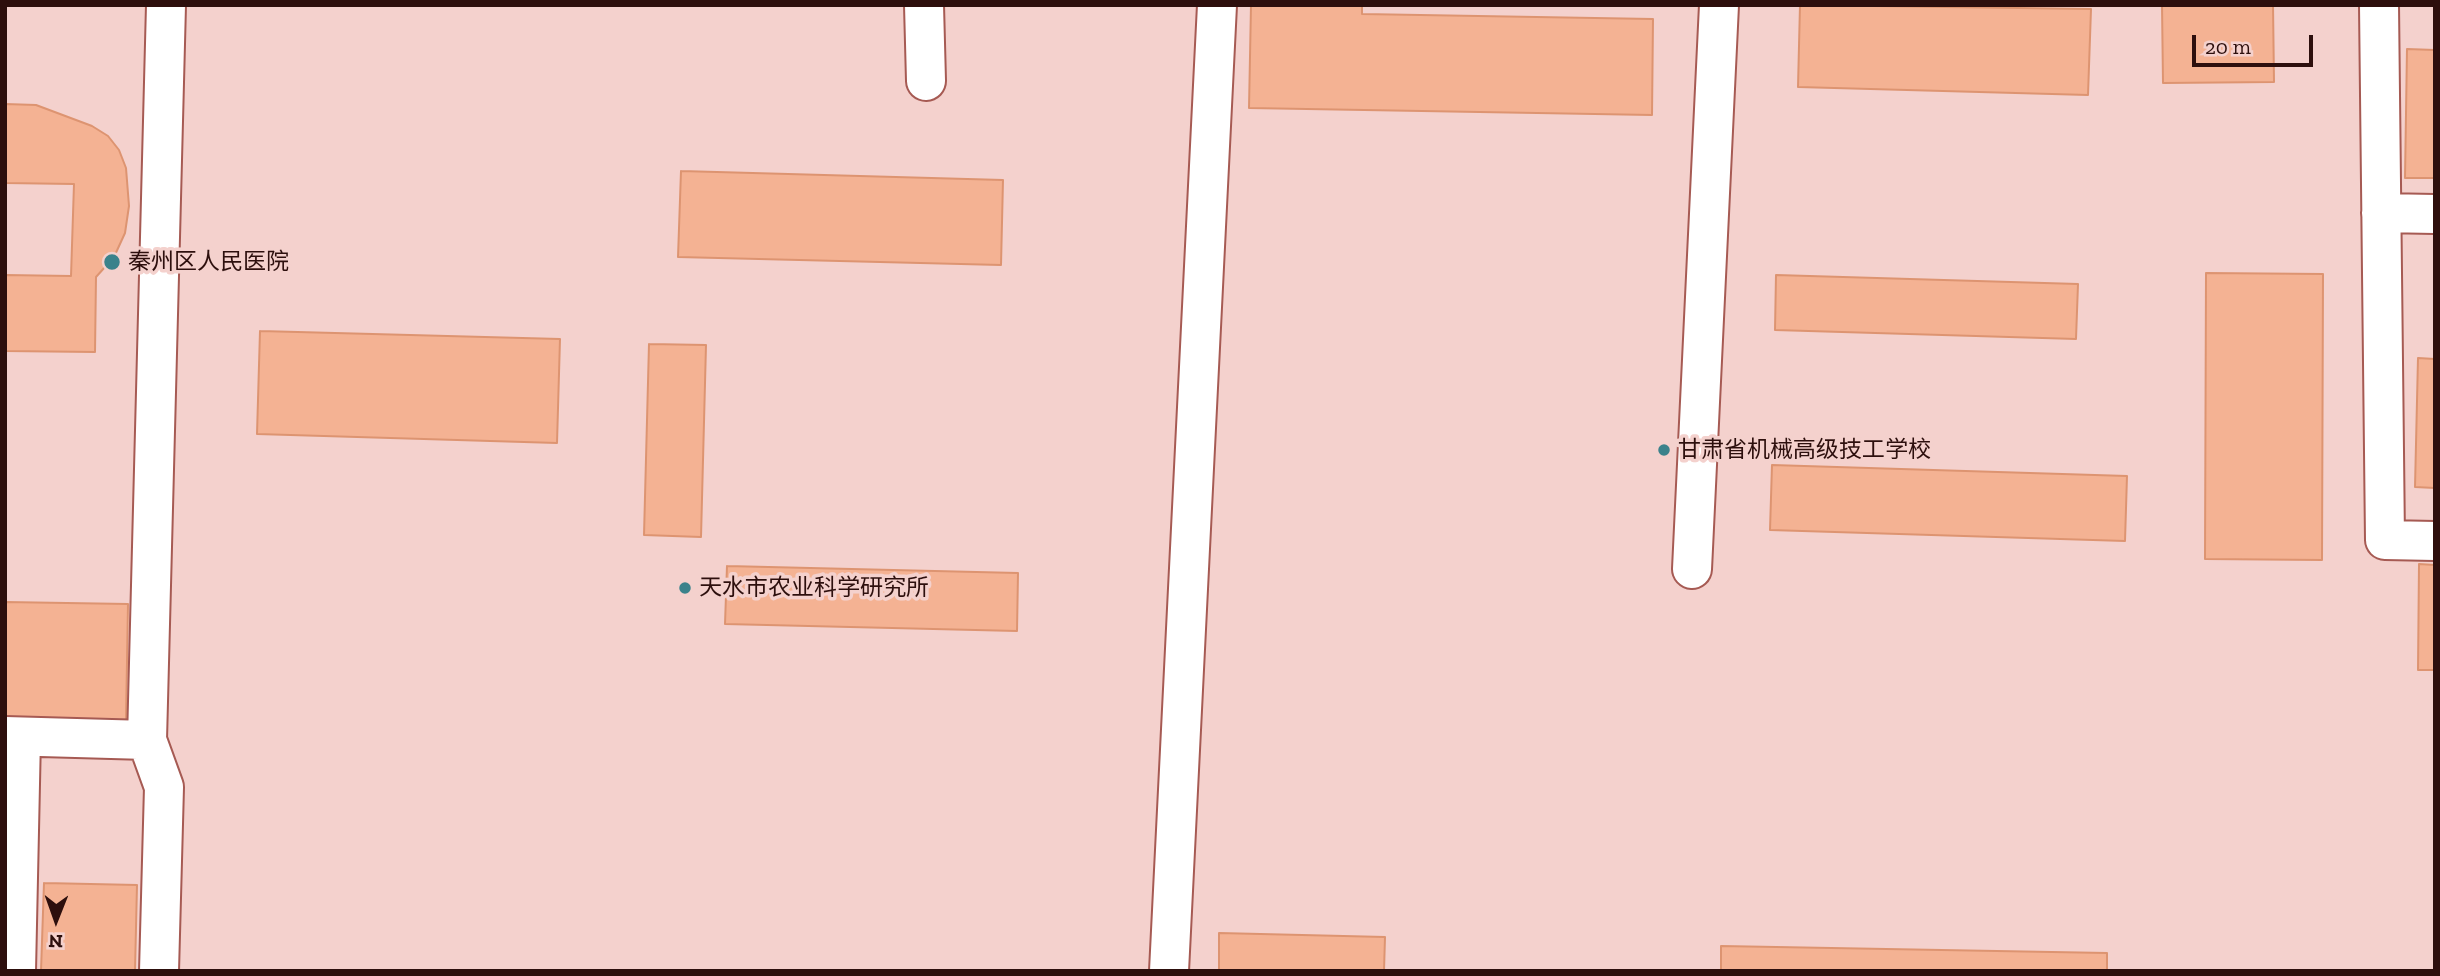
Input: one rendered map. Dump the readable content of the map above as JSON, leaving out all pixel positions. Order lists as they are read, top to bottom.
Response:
{
  "places": ["秦州区人民医院", "甘肃省机械高级技工学校", "天水市农业科学研究所"],
  "scale_bar": "20 m",
  "north": "bottom"
}
